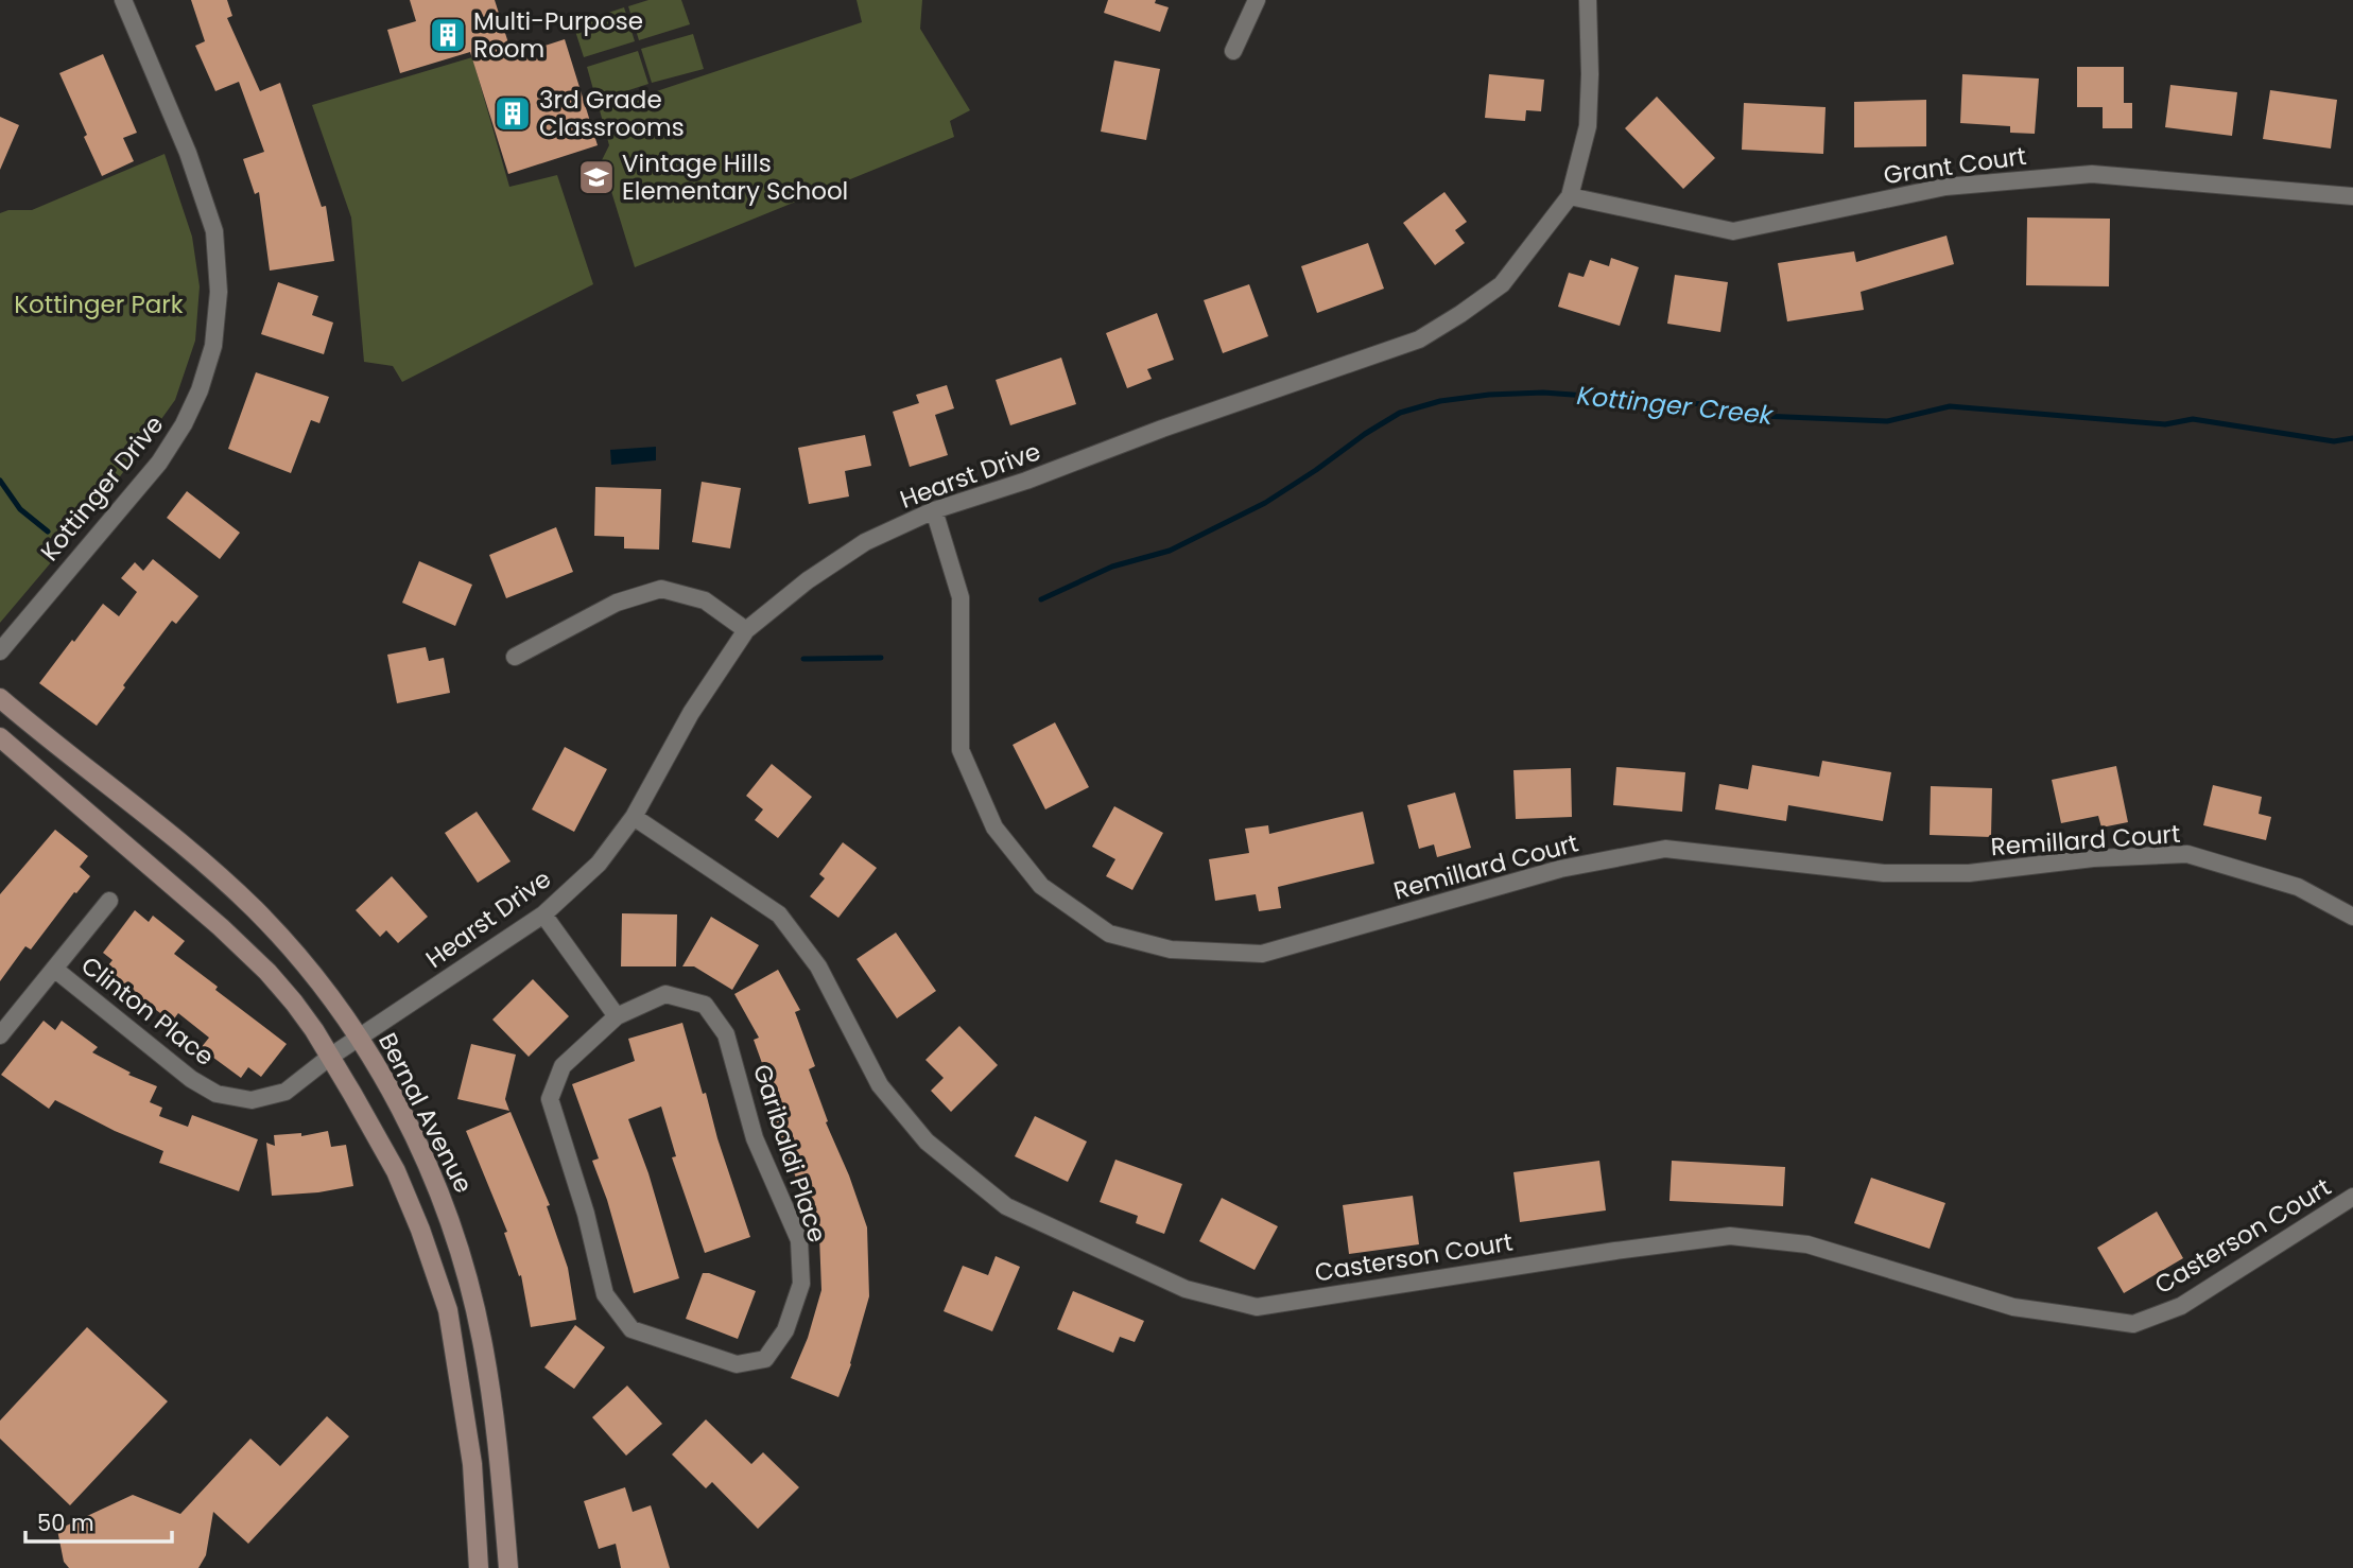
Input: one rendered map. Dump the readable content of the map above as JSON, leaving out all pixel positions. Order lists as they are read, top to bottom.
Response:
{
  "streets": {
    "main road": ["Bernal Avenue"],
    "street": [
      "Grant Court",
      "Hearst Drive",
      "Kottinger Drive",
      "Remillard Court",
      "Clinton Place",
      "Garibaldi Place",
      "Casterson Court"
    ]
  },
  "crossings": [
    ["Grant Court", "Hearst Drive"],
    ["Hearst Drive", "Remillard Court"],
    ["Hearst Drive", "Clinton Place"],
    ["Hearst Drive", "Bernal Avenue"],
    ["Hearst Drive", "Casterson Court"]
  ],
  "water": ["Kottinger Creek"],
  "parks": ["Kottinger Park"],
  "places": {
    "building": ["Multi-Purpose Room", "3rd Grade Classrooms"],
    "school or university": ["Vintage Hills Elementary School"]
  },
  "scale_bar": "50 m"
}
